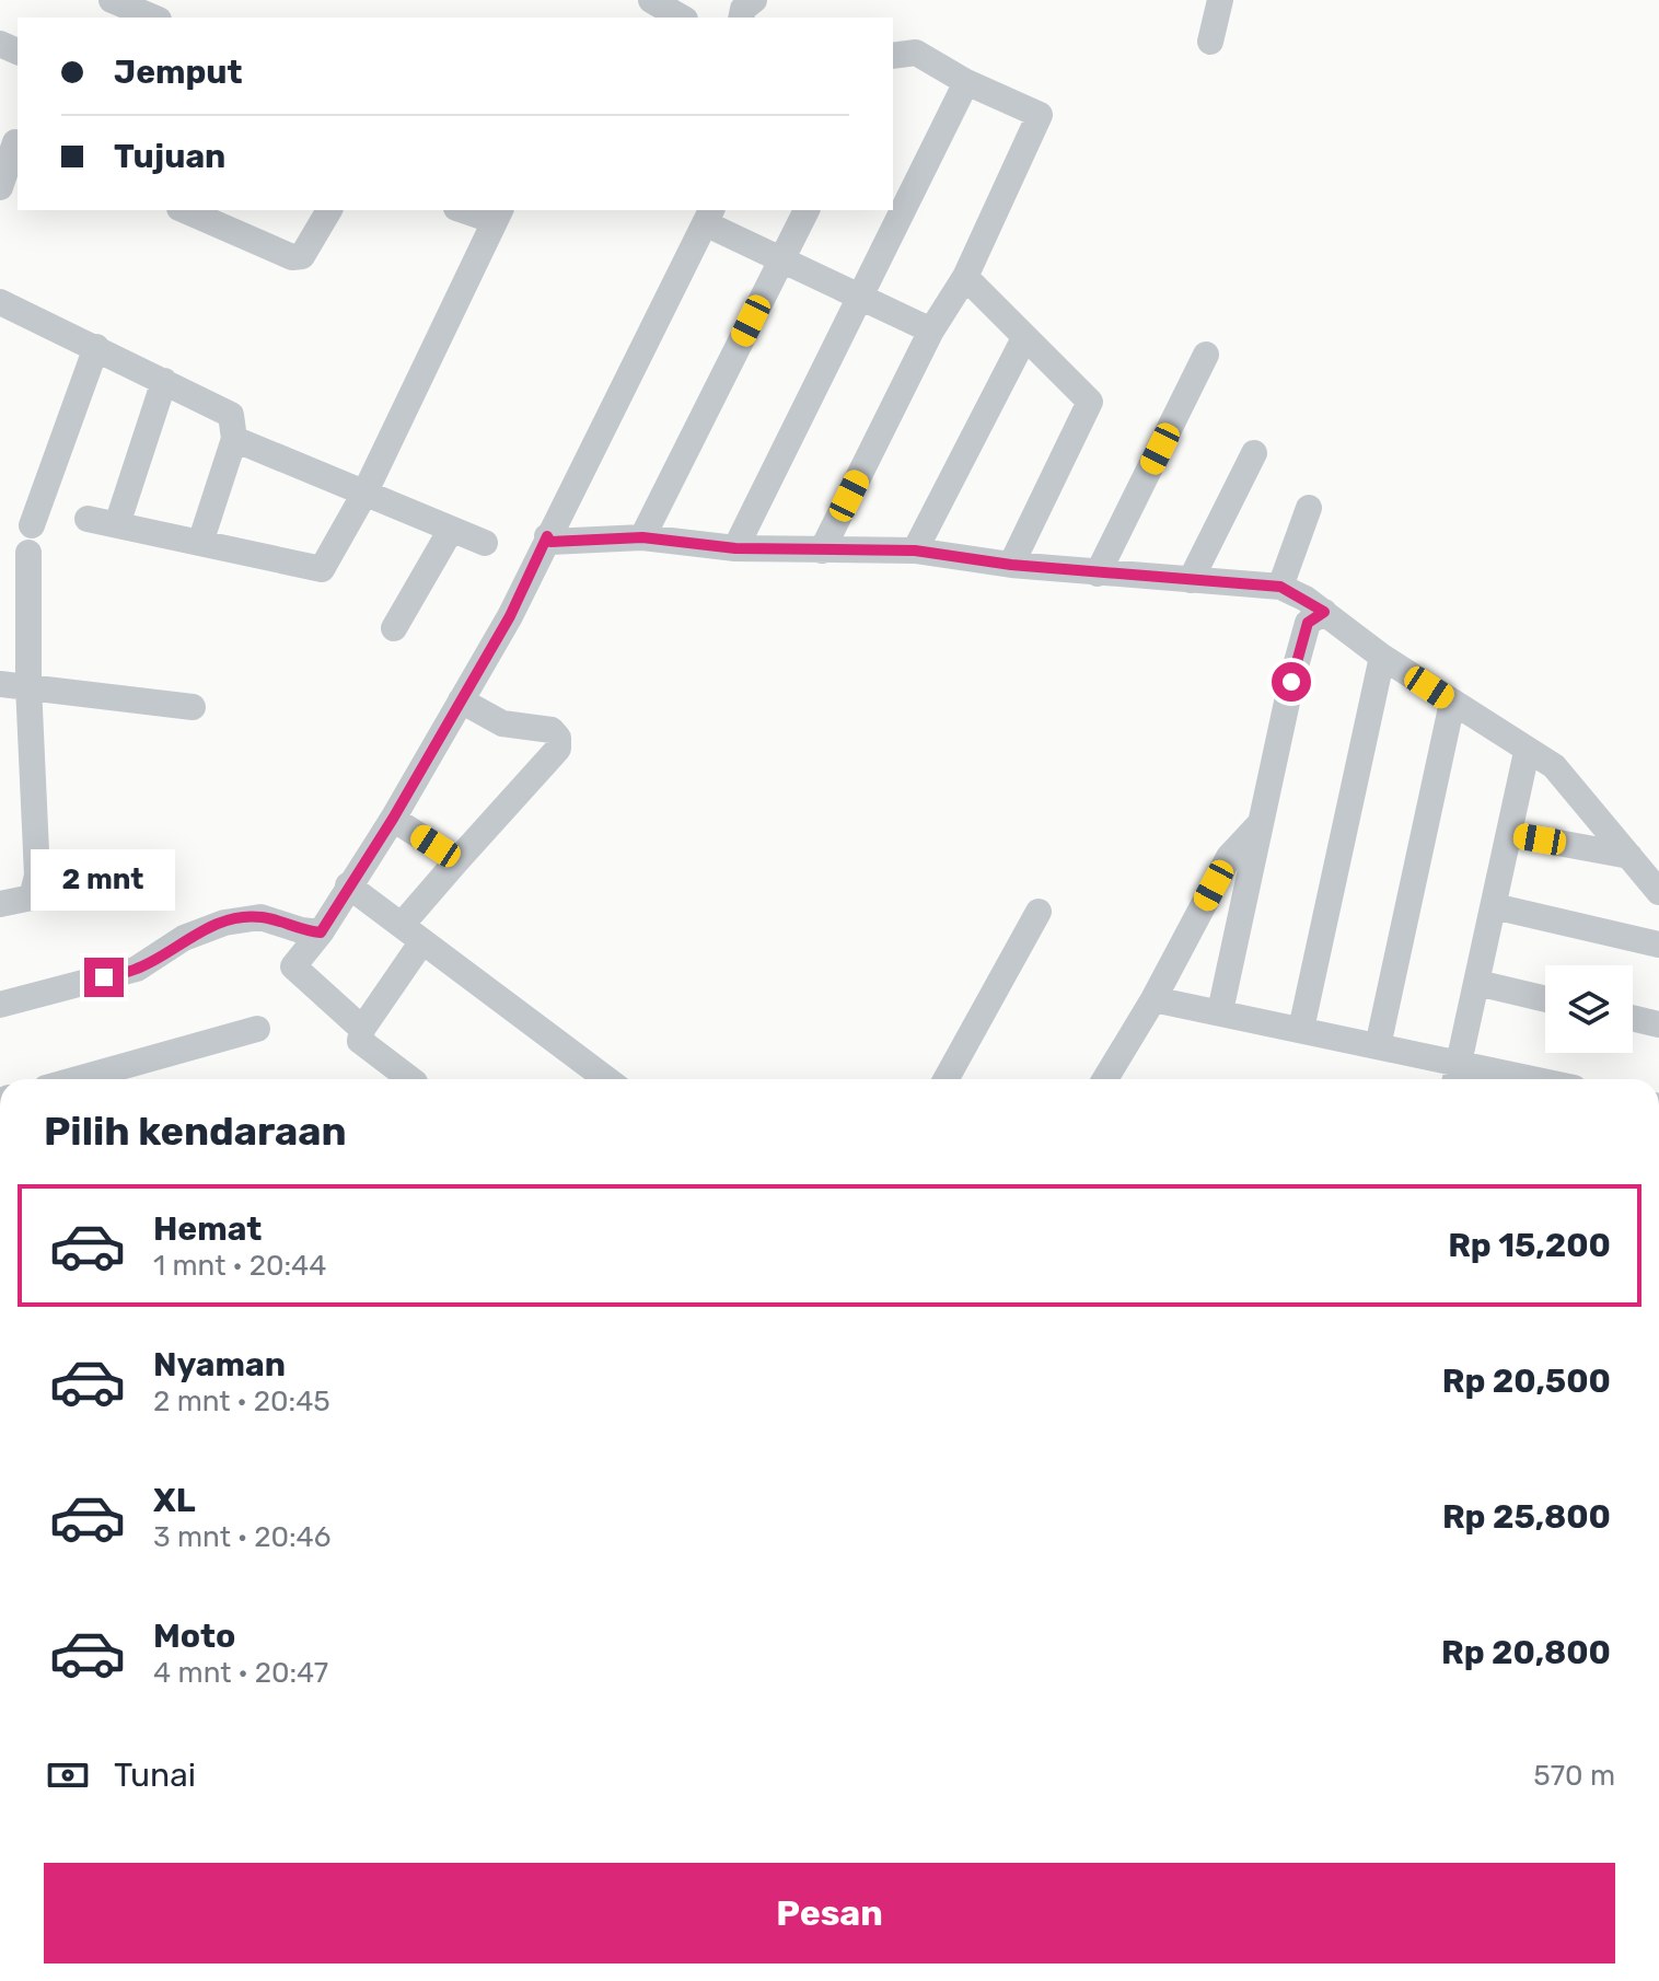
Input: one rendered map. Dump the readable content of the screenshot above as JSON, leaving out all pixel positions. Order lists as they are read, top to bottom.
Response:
{
  "page": {
    "banner": ["Jemput", "Tujuan"],
    "bubble": "2 mnt",
    "heading": "Pilih kendaraan",
    "list": [
      {
        "name": "Hemat",
        "note": "1 mnt · 20:44",
        "value": "Rp 15,200"
      },
      {
        "name": "Nyaman",
        "note": "2 mnt · 20:45",
        "value": "Rp 20,500"
      },
      {
        "name": "XL",
        "note": "3 mnt · 20:46",
        "value": "Rp 25,800"
      },
      {
        "name": "Moto",
        "note": "4 mnt · 20:47",
        "value": "Rp 20,800"
      }
    ],
    "pay": ["Tunai", "570 m"],
    "buttons": "Pesan"
  }
}
